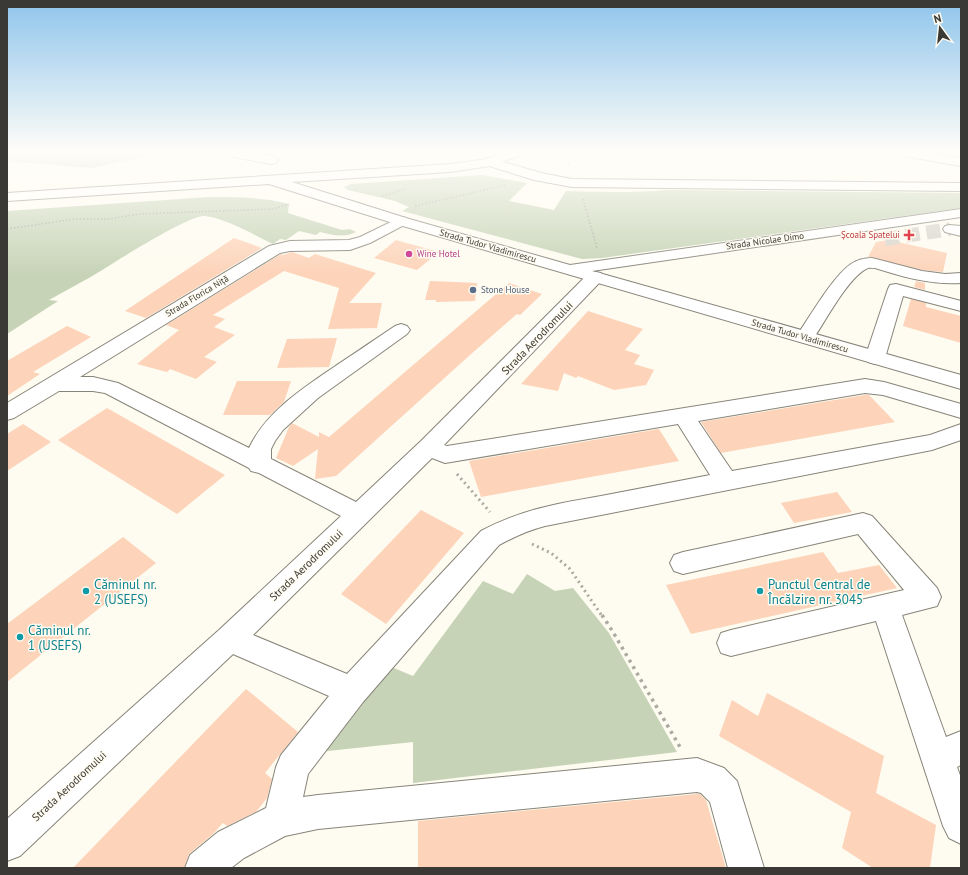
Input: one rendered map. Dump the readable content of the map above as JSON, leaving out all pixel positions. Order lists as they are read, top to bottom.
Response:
{
  "streets": {
    "main road": [
      "Strada Nicolae Dimo",
      "Strada Tudor Vladimirescu",
      "Strada Florica Niță",
      "Strada Aerodromului"
    ]
  },
  "crossings": [
    ["Strada Nicolae Dimo", "Strada Tudor Vladimirescu"],
    ["Strada Nicolae Dimo", "Strada Aerodromului"],
    ["Strada Tudor Vladimirescu", "Strada Florica Niță"],
    ["Strada Tudor Vladimirescu", "Strada Aerodromului"]
  ],
  "places": {
    "health": ["Școala Spatelui"],
    "other": [
      "Wine Hotel",
      "Stone House",
      "Căminul nr. 2 (USEFS)",
      "Punctul Central de Încălzire nr. 3045",
      "Căminul nr. 1 (USEFS)"
    ]
  },
  "north": "top"
}
